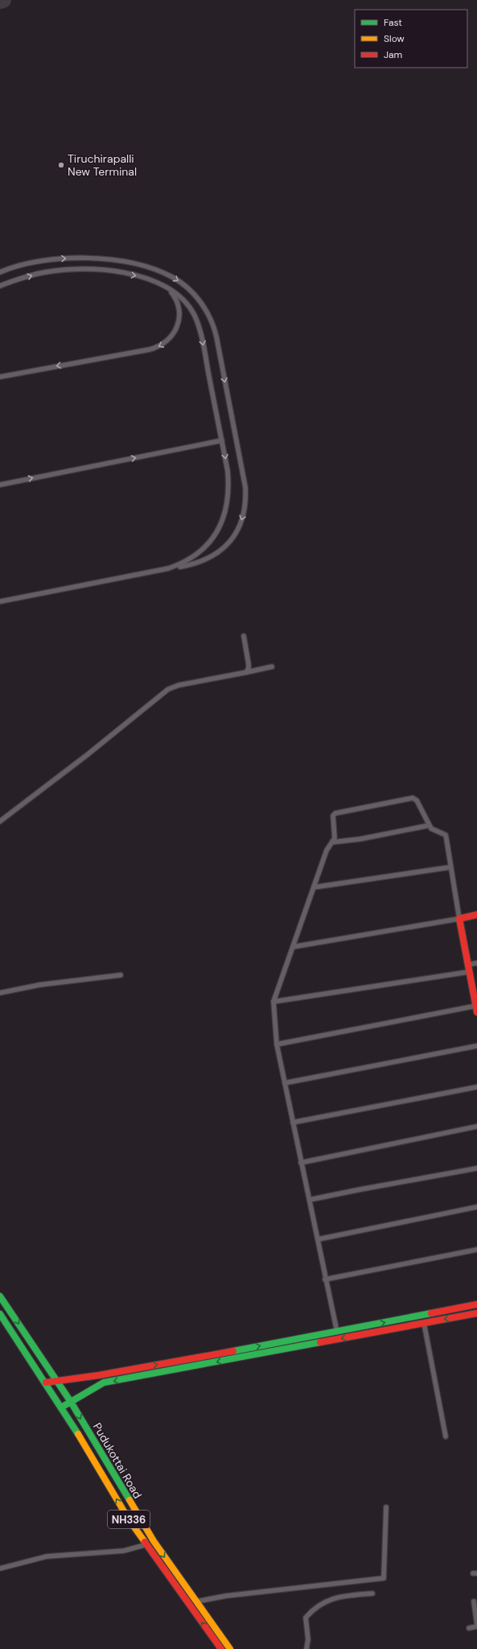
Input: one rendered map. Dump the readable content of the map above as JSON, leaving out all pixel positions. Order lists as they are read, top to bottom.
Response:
{
  "streets": {
    "main road": ["Pudukottai Road", "NH336"]
  },
  "places": ["Tiruchirapalli New Terminal"],
  "legend": ["Fast", "Slow", "Jam"]
}
